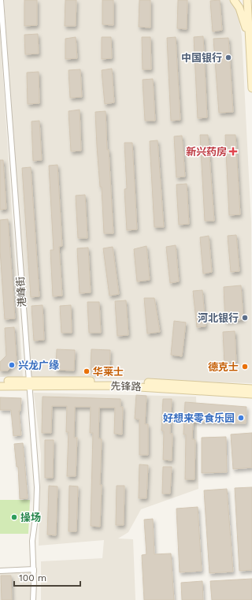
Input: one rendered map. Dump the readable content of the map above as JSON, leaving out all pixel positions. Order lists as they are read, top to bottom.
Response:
{
  "streets": {
    "street": ["港峰街", "先锋路"]
  },
  "crossings": [
    ["港峰街", "先锋路"]
  ],
  "places": {
    "other": [
      "中国银行",
      "河北银行",
      "兴龙广缘",
      "德克士",
      "华莱士",
      "好想来零食乐园",
      "操场"
    ],
    "health": ["新兴药房"]
  },
  "scale_bar": "100 m"
}
